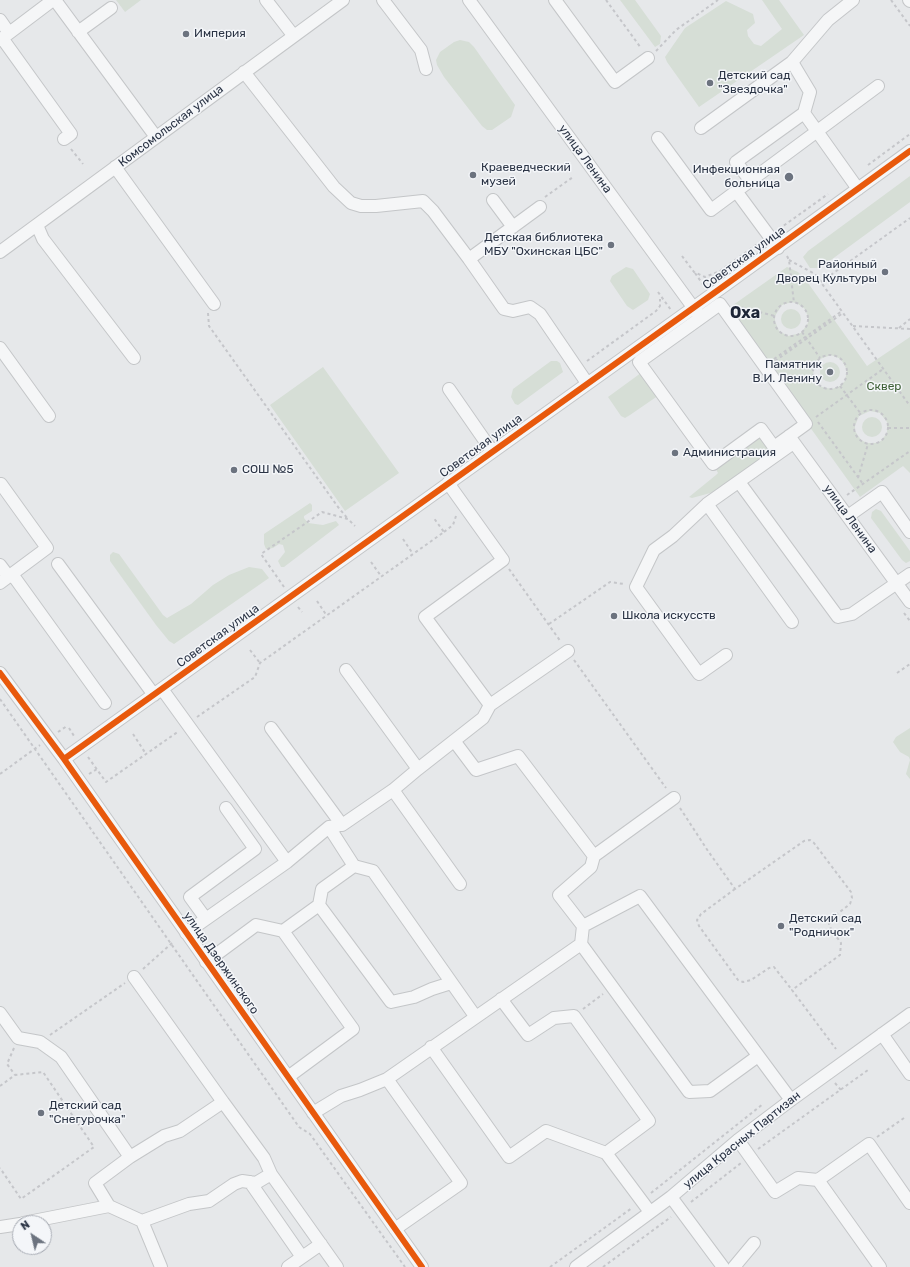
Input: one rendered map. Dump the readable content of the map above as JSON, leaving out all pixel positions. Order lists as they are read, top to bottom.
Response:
{
  "streets": {
    "street": [
      "Комсомольская улица",
      "улица Ленина",
      "Советская улица",
      "улица Дзержинского",
      "улица Красных Партизан"
    ]
  },
  "crossings": [
    ["улица Ленина", "Советская улица"],
    ["Советская улица", "улица Дзержинского"]
  ],
  "districts": ["Оха"],
  "parks": ["Сквер"],
  "places": [
    "Империя",
    "Детский сад \"Звездочка\"",
    "Краеведческий музей",
    "Инфекционная больница",
    "Детская библиотека МБУ \"Охинская ЦБС\"",
    "Районный Дворец Культуры",
    "Памятник В.И. Ленину",
    "Администрация",
    "СОШ №5",
    "Школа искусств",
    "Детский сад \"Родничок\"",
    "Детский сад \"Снегурочка\""
  ],
  "north": "top left"
}
